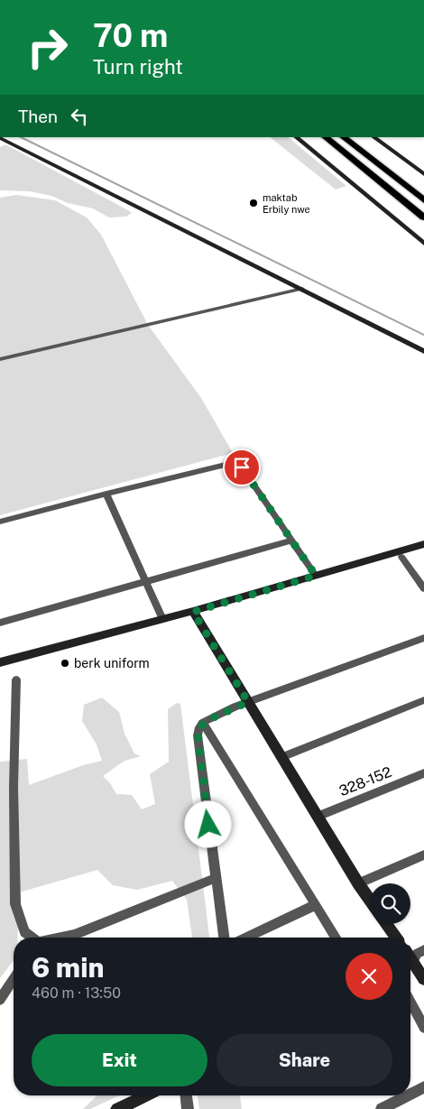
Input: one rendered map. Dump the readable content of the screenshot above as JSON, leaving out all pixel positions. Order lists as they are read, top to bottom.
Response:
{
  "streets": {
    "street": ["328-152"]
  },
  "places": ["maktab Erbily nwe", "berk uniform"],
  "page": {
    "turn": ["70 m", "Turn right"],
    "then": "Then",
    "heading": ["6 min", "460 m · 13:50"],
    "buttons": ["Exit", "Share"]
  }
}
